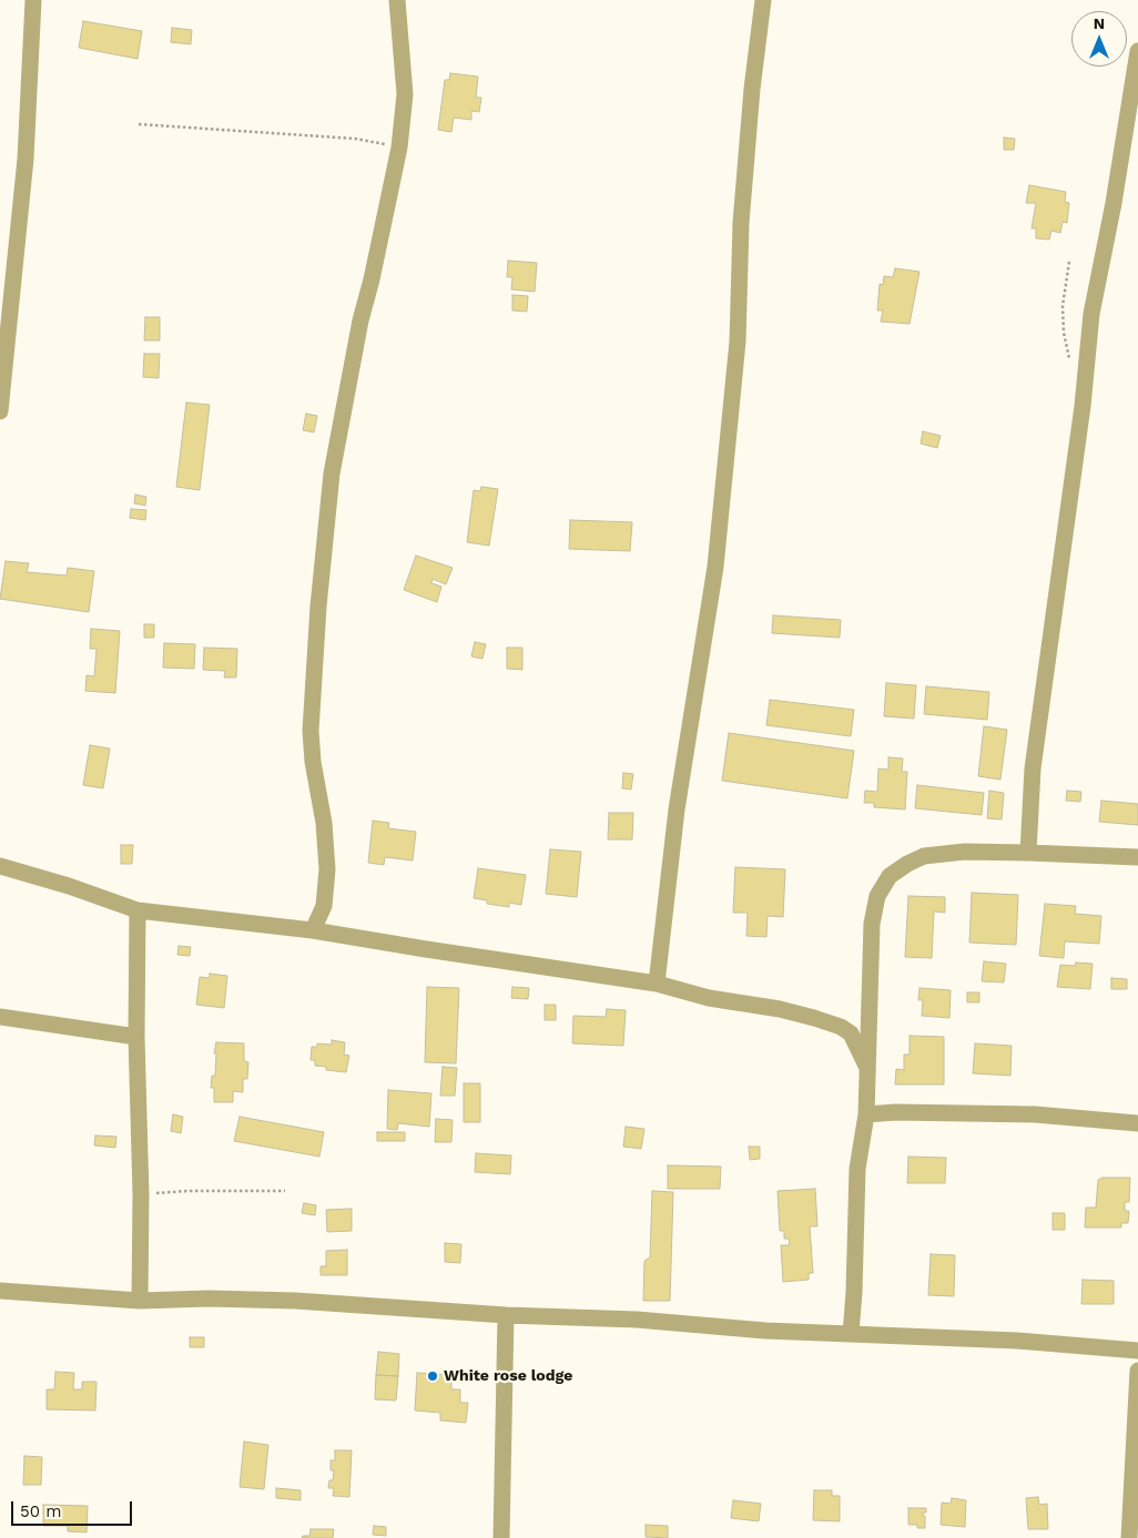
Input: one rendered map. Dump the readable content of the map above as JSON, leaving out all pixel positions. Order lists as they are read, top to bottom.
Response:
{
  "places": ["White rose lodge"],
  "scale_bar": "50 m",
  "north": "top"
}
